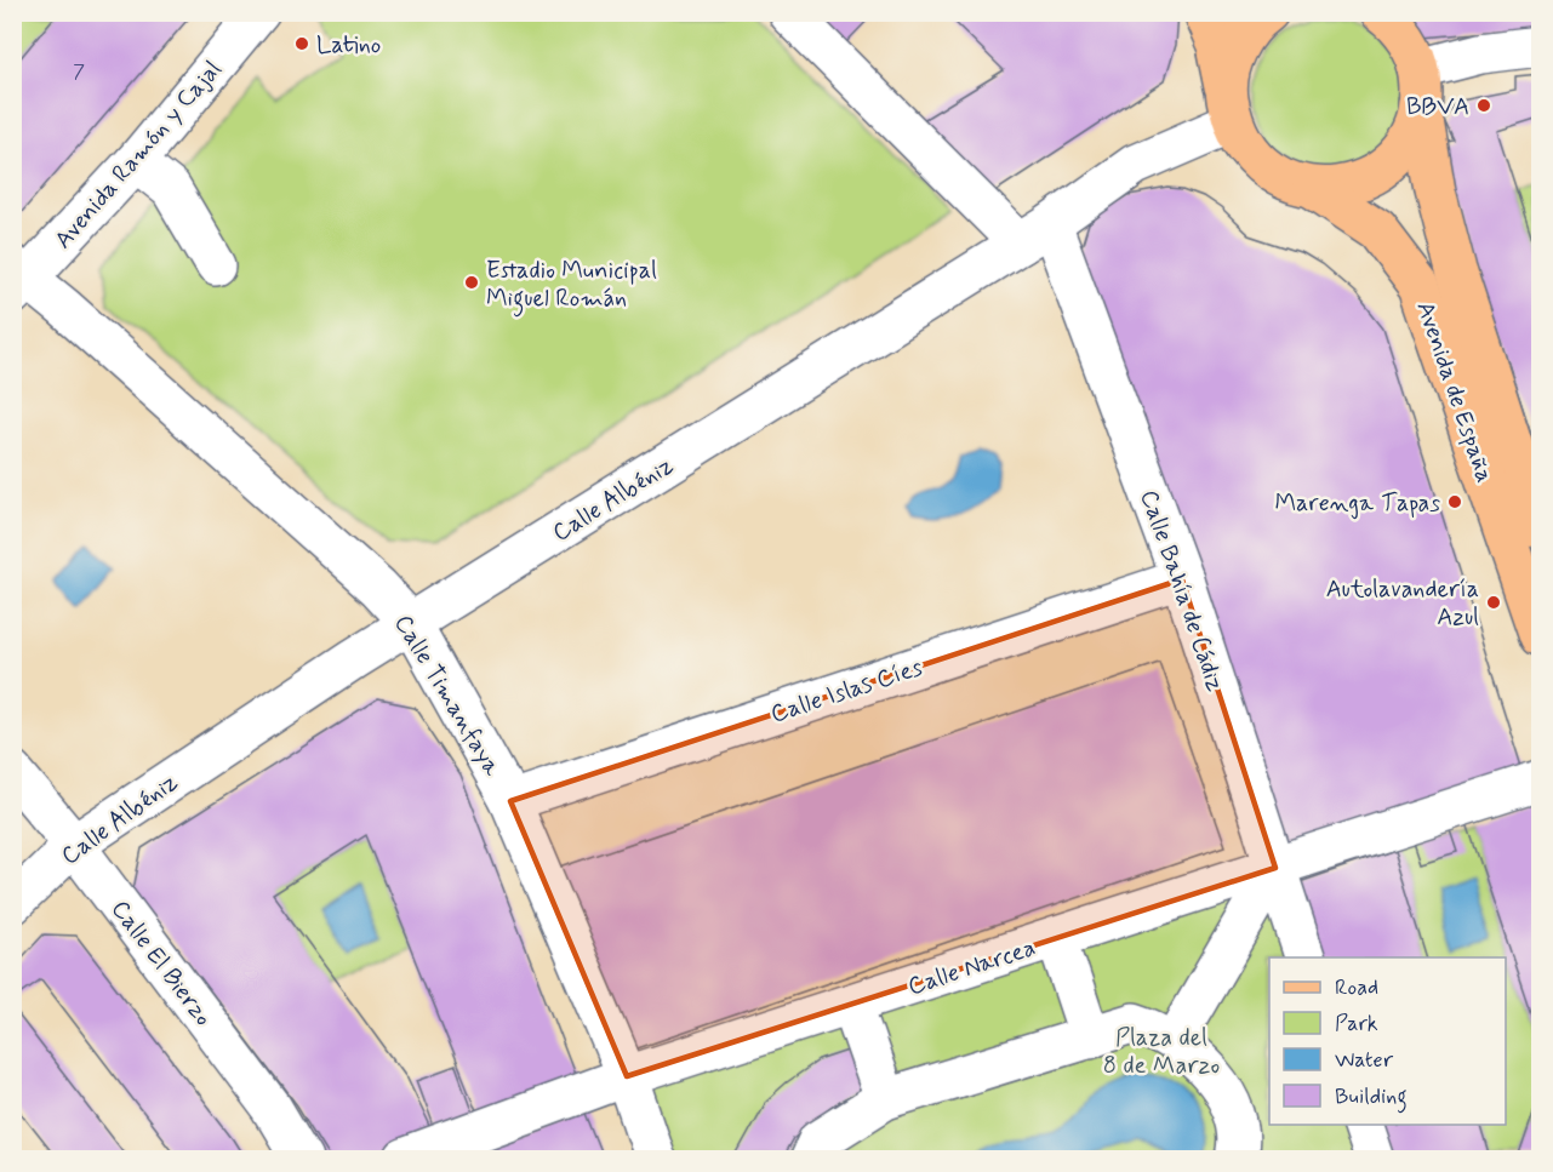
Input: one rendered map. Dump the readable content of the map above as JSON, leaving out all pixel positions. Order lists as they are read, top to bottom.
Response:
{
  "streets": {
    "main road": ["Avenida de España"],
    "street": [
      "Avenida Ramón y Cajal",
      "Calle Albéniz",
      "Calle Bahía de Cádiz",
      "Calle Islas Cíes",
      "Calle Timanfaya",
      "Calle El Bierzo",
      "Calle Narcea"
    ]
  },
  "crossings": [
    ["Avenida Ramón y Cajal", "Calle Timanfaya"],
    ["Calle Albéniz", "Calle Bahía de Cádiz"],
    ["Calle Albéniz", "Calle Timanfaya"],
    ["Calle Albéniz", "Calle El Bierzo"],
    ["Calle Bahía de Cádiz", "Calle Islas Cíes"],
    ["Calle Bahía de Cádiz", "Calle Narcea"],
    ["Calle Islas Cíes", "Calle Timanfaya"],
    ["Calle Timanfaya", "Calle Narcea"]
  ],
  "parks": ["Plaza del 8 de Marzo"],
  "places": [
    "Latino",
    "BBVA",
    "Estadio Municipal Miguel Román",
    "Marenga Tapas",
    "Autolavandería Azul"
  ],
  "house_numbers": ["7"],
  "legend": [
    "Road",
    "Park",
    "Water",
    "Building"
  ]
}
